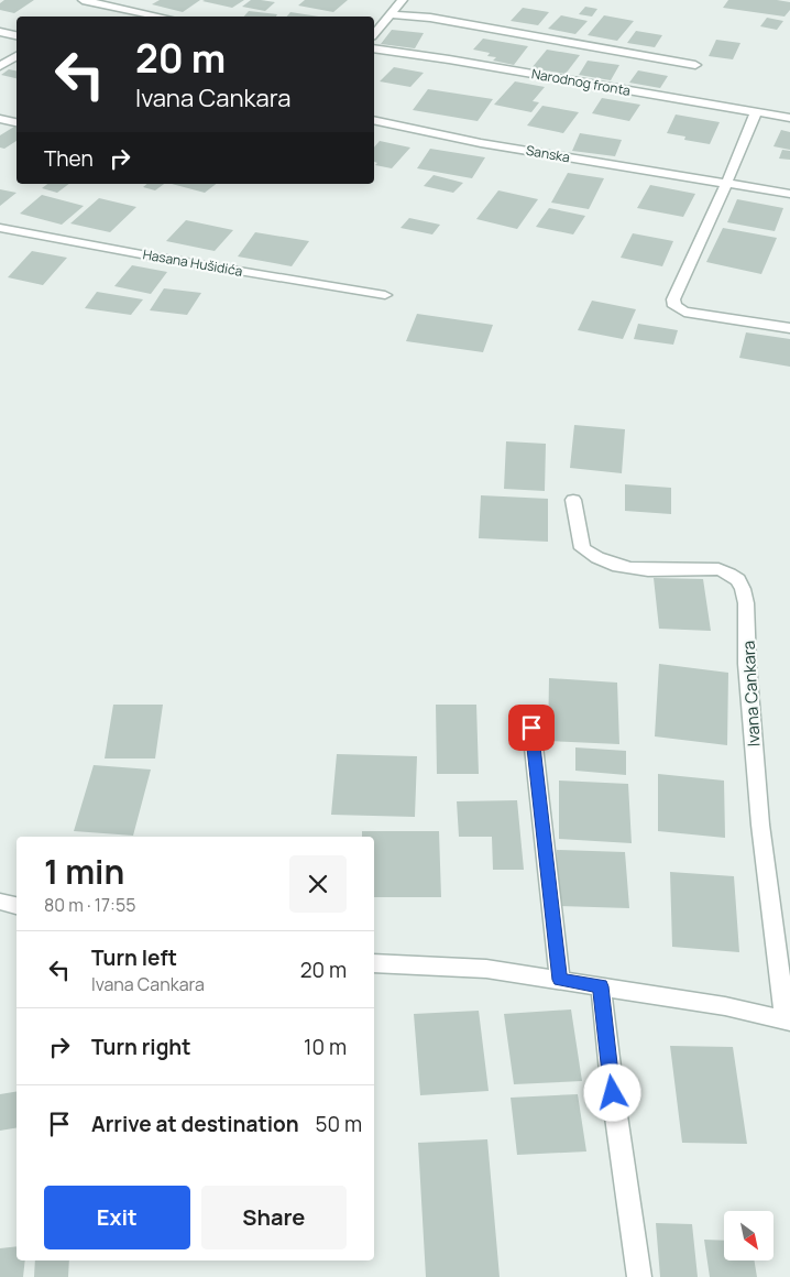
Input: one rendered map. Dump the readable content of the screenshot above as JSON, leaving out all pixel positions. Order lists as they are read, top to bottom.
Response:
{
  "streets": {
    "street": [
      "Narodnog fronta",
      "Sanska",
      "Hasana Hušidića",
      "Ivana Cankara"
    ]
  },
  "north": "bottom right",
  "page": {
    "turn": ["20 m", "Ivana Cankara"],
    "then": "Then",
    "heading": ["1 min", "80 m · 17:55"],
    "list": [
      {
        "name": "Turn left",
        "note": "Ivana Cankara",
        "value": "20 m"
      },
      {
        "name": "Turn right",
        "value": "10 m"
      },
      {
        "name": "Arrive at destination",
        "value": "50 m"
      }
    ],
    "buttons": ["Exit", "Share"]
  }
}
